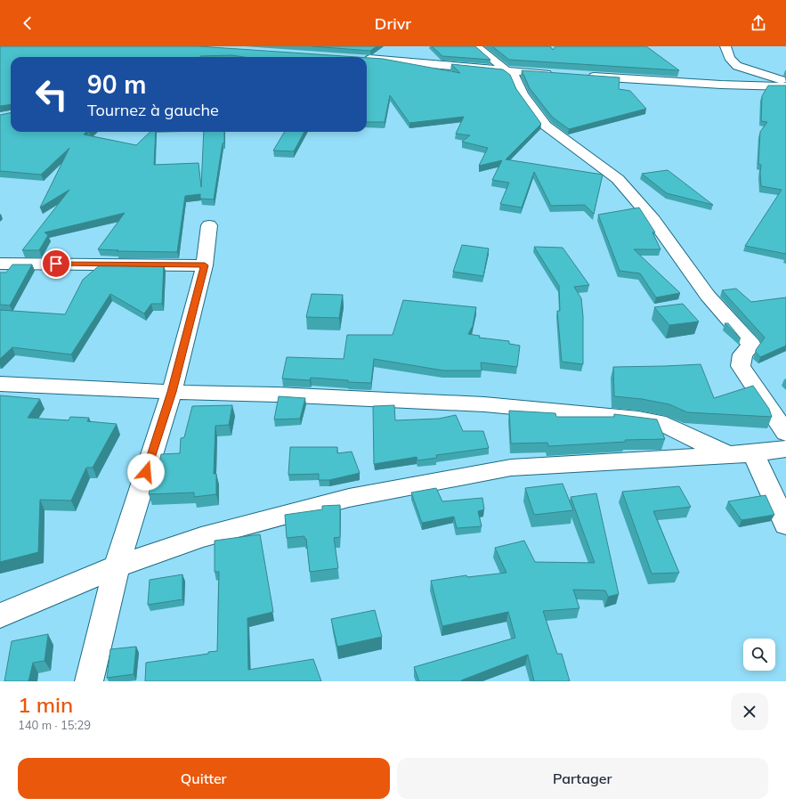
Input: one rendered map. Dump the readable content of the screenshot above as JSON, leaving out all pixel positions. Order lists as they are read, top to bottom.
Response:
{
  "page": {
    "header": "Drivr",
    "turn": ["90 m", "Tournez à gauche"],
    "heading": ["1 min", "140 m · 15:29"],
    "buttons": ["Quitter", "Partager"]
  }
}
